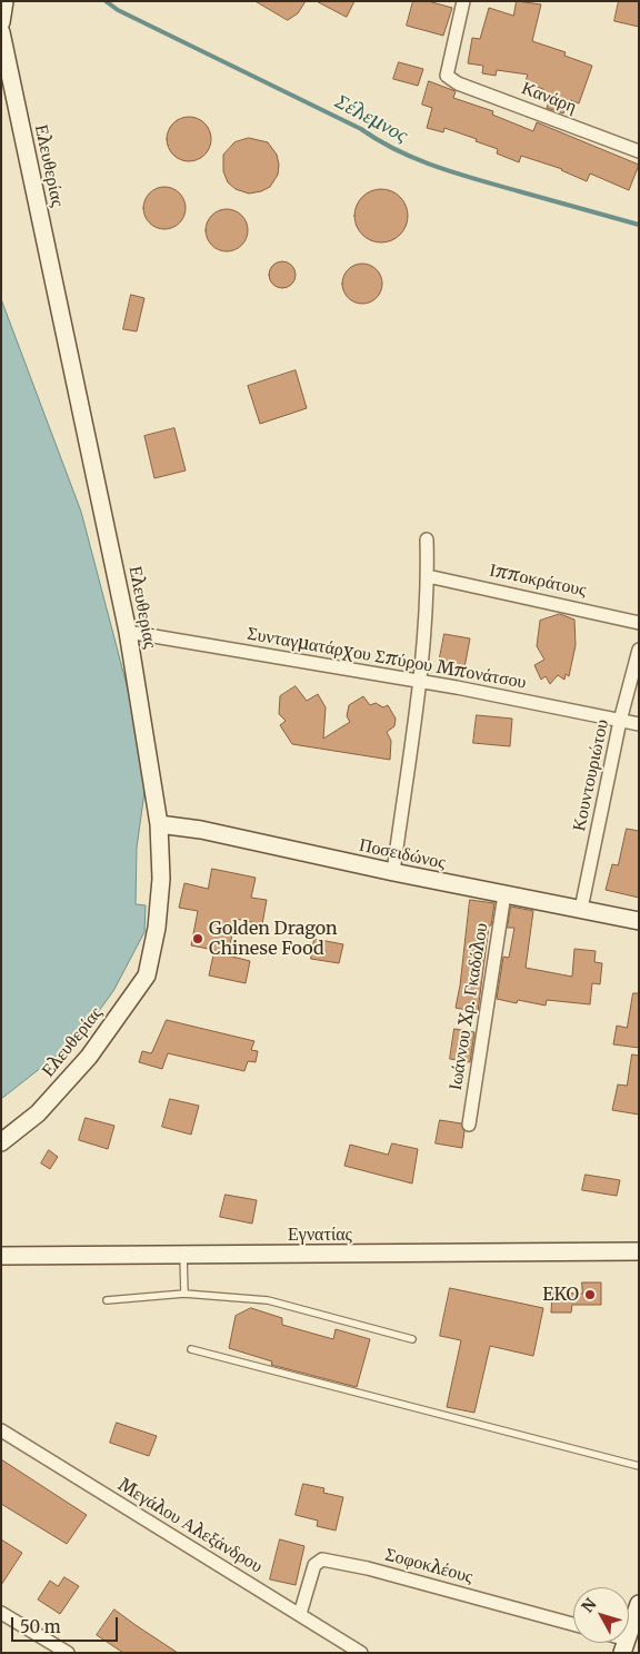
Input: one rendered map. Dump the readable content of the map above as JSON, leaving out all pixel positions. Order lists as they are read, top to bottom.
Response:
{
  "streets": {
    "street": [
      "Κανάρη",
      "Ελευθερίας",
      "Ιπποκράτους",
      "Συνταγματάρχου Σπύρου Μπονάτσου",
      "Κουντουριώτου",
      "Ποσειδώνος",
      "Ιωάννου Χρ. Γκαδόλου",
      "Εγνατίας",
      "Μεγάλου Αλεξάνδρου",
      "Σοφοκλέους"
    ]
  },
  "crossings": [
    ["Ελευθερίας", "Συνταγματάρχου Σπύρου Μπονάτσου"],
    ["Ελευθερίας", "Ποσειδώνος"],
    ["Συνταγματάρχου Σπύρου Μπονάτσου", "Κουντουριώτου"],
    ["Κουντουριώτου", "Ποσειδώνος"],
    ["Ποσειδώνος", "Ιωάννου Χρ. Γκαδόλου"],
    ["Μεγάλου Αλεξάνδρου", "Σοφοκλέους"]
  ],
  "water": ["Σέλεμνος"],
  "places": ["Golden Dragon Chinese Food", "EKO"],
  "scale_bar": "50 m",
  "north": "top left"
}
